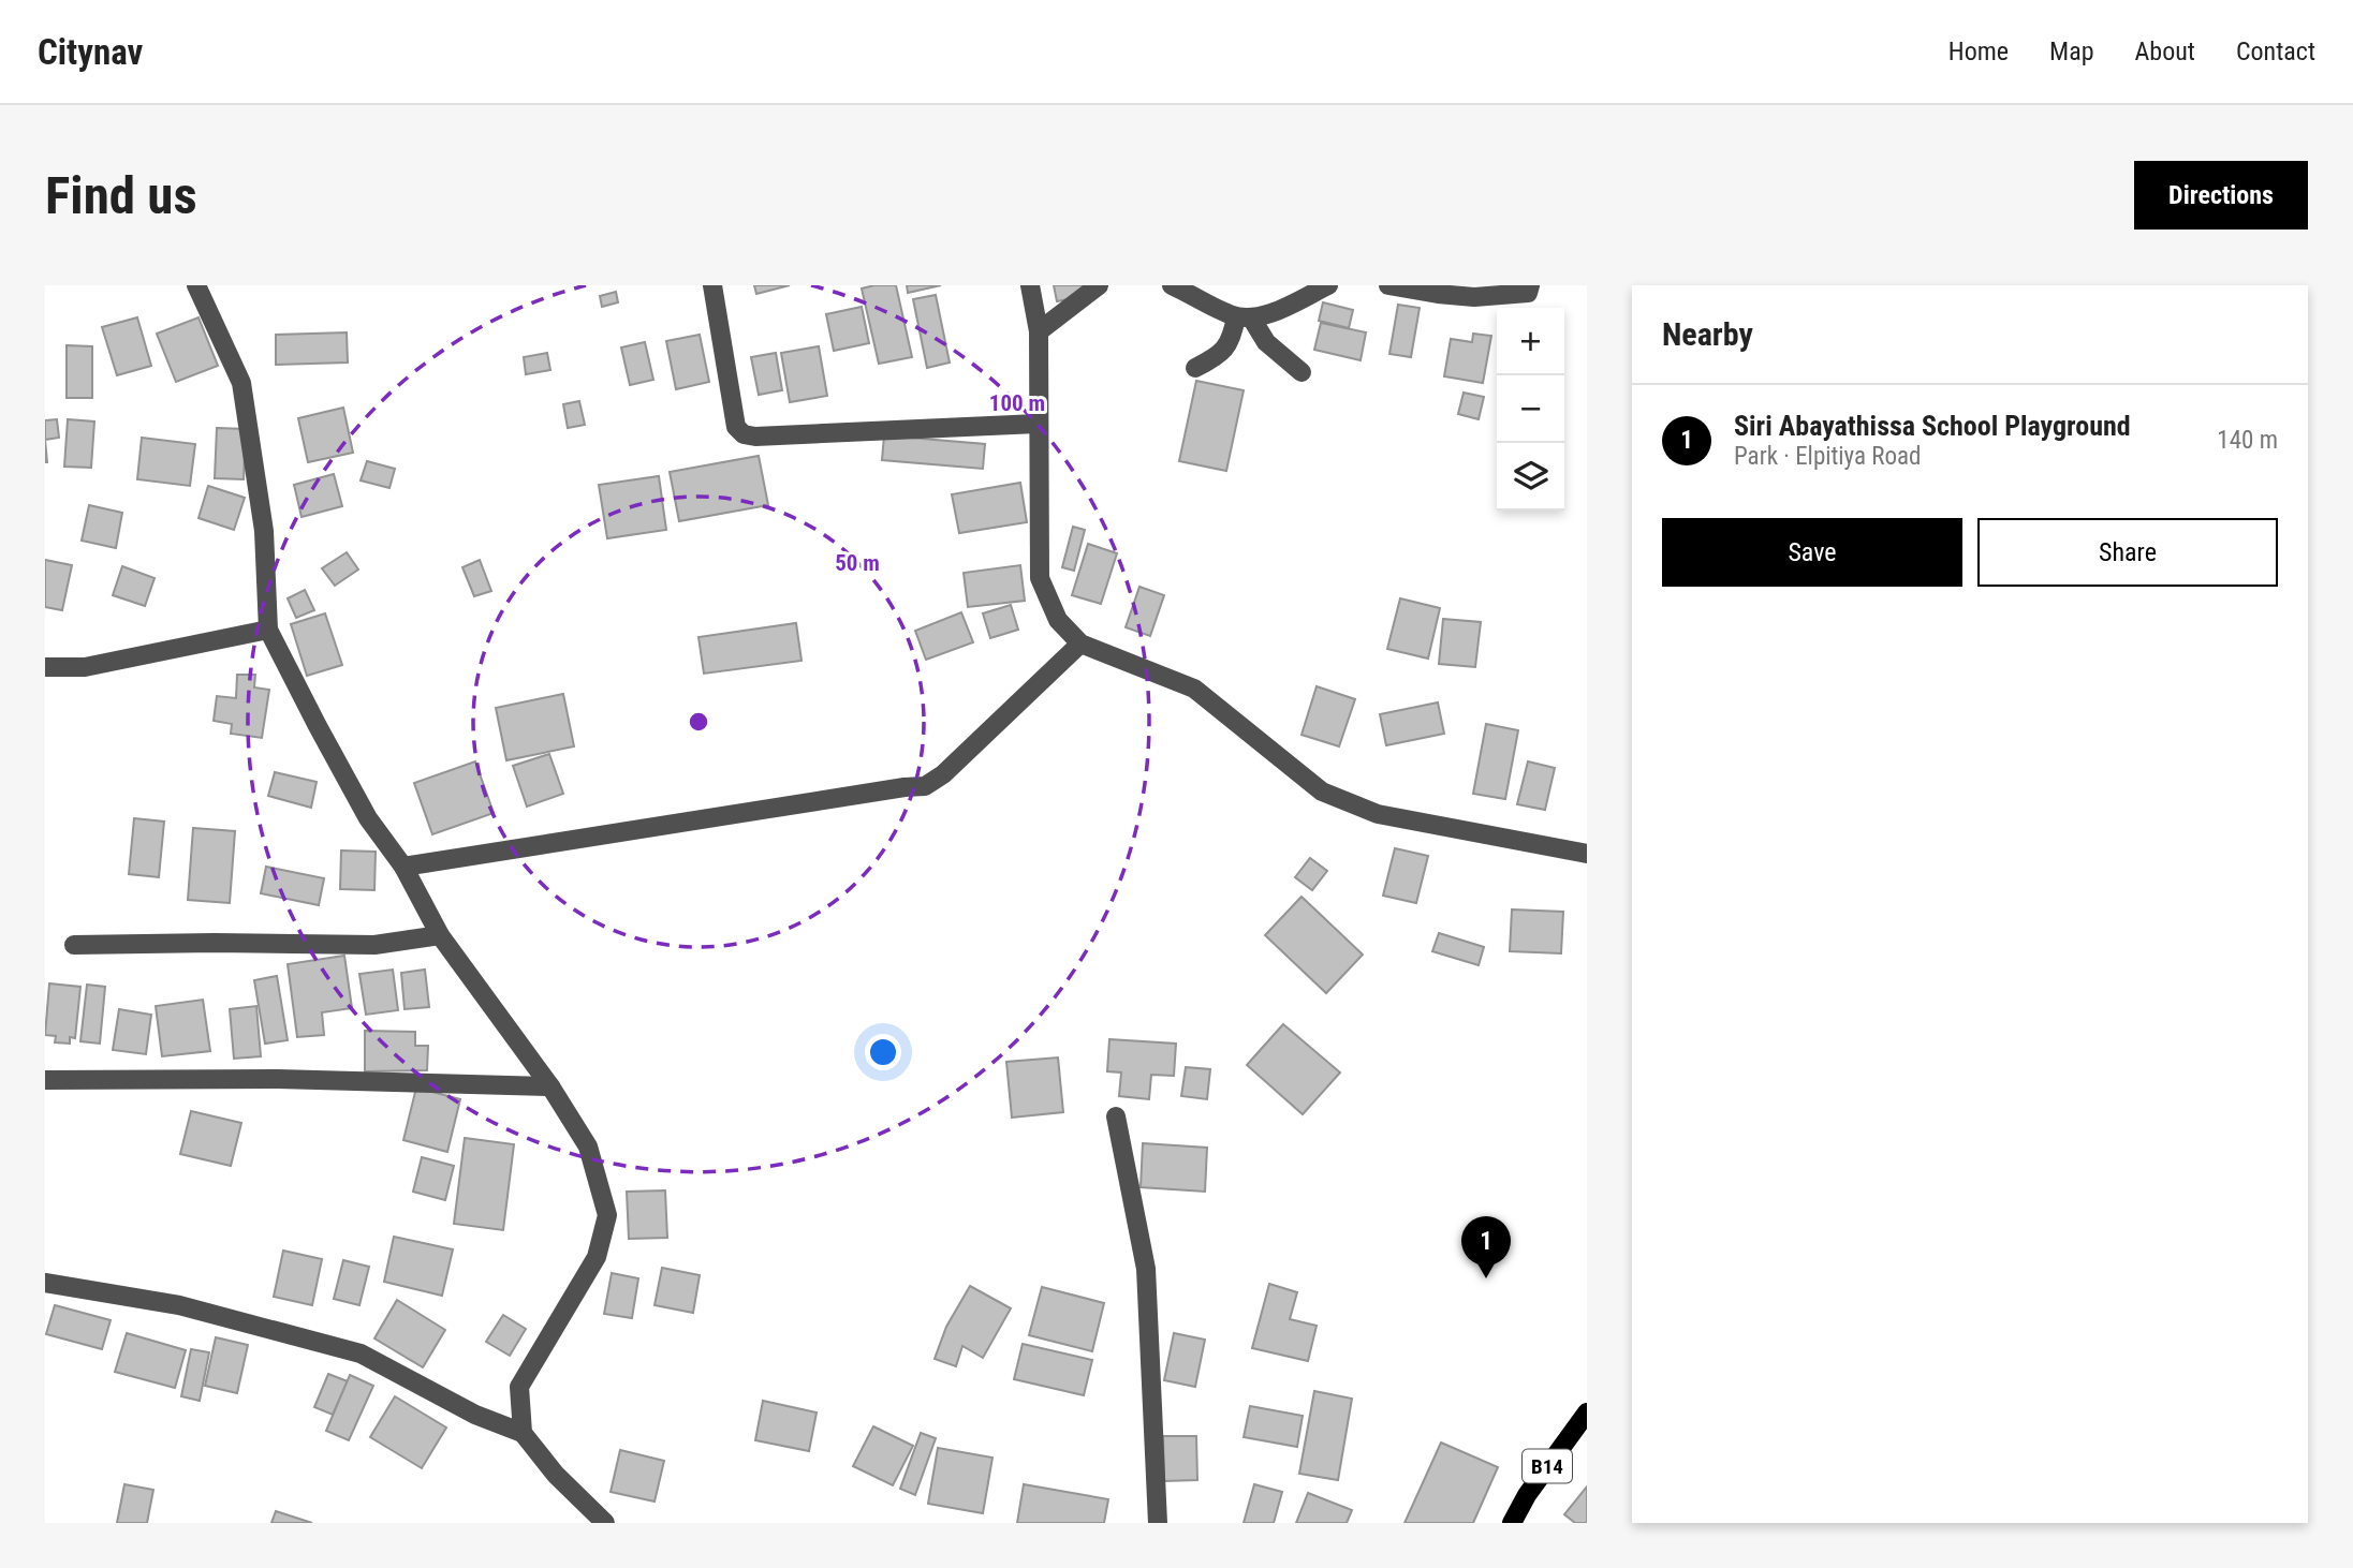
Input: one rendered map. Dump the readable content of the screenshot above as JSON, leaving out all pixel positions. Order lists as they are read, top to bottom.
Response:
{
  "streets": {
    "main road": ["B14"]
  },
  "page": {
    "header": "Citynav",
    "nav": [
      "Home",
      "Map",
      "About",
      "Contact"
    ],
    "buttons": [
      "Directions",
      ["Save", "Share"]
    ],
    "title": "Find us",
    "heading": "Nearby",
    "map_buttons": ["+", "−"],
    "list": [
      {
        "mark": "1",
        "name": "Siri Abayathissa School Playground",
        "note": "Park · Elpitiya Road",
        "value": "140 m"
      }
    ],
    "pins": "1"
  },
  "rings": ["100 m", "50 m"]
}
